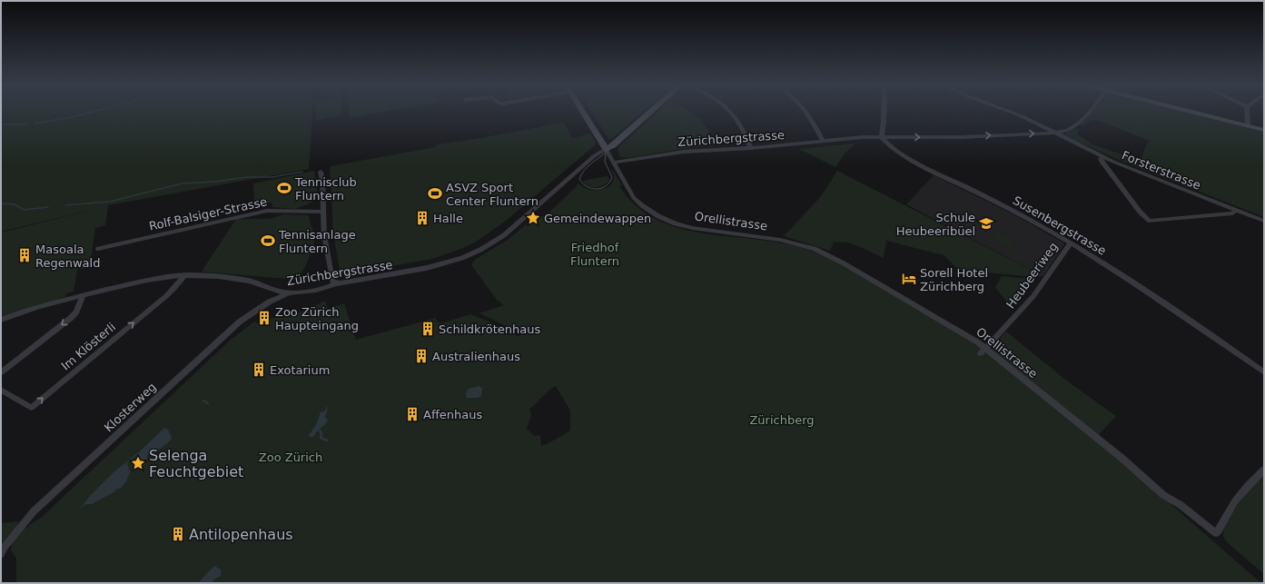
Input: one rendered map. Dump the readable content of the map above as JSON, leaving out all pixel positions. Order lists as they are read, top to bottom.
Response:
{
  "streets": {
    "street": [
      "Zürichbergstrasse",
      "Forsterstrasse",
      "Rolf-Balsiger-Strasse",
      "Orellistrasse",
      "Susenbergstrasse",
      "Heubeeriweg",
      "Im Klösterli",
      "Klosterweg"
    ]
  },
  "crossings": [
    ["Zürichbergstrasse", "Forsterstrasse"],
    ["Zürichbergstrasse", "Orellistrasse"],
    ["Zürichbergstrasse", "Susenbergstrasse"],
    ["Zürichbergstrasse", "Im Klösterli"],
    ["Zürichbergstrasse", "Klosterweg"],
    ["Orellistrasse", "Heubeeriweg"],
    ["Susenbergstrasse", "Heubeeriweg"]
  ],
  "parks": ["Friedhof Fluntern", "Zürichberg", "Zoo Zürich"],
  "places": {
    "sports": ["Tennisclub Fluntern", "ASVZ Sport Center Fluntern", "Tennisanlage Fluntern"],
    "building": [
      "Halle",
      "Masoala Regenwald",
      "Zoo Zürich Haupteingang",
      "Schildkrötenhaus",
      "Australienhaus",
      "Exotarium",
      "Affenhaus",
      "Antilopenhaus"
    ],
    "place": ["Gemeindewappen", "Selenga Feuchtgebiet"],
    "school or university": ["Schule Heubeeribüel"],
    "hotel": ["Sorell Hotel Zürichberg"]
  }
}
